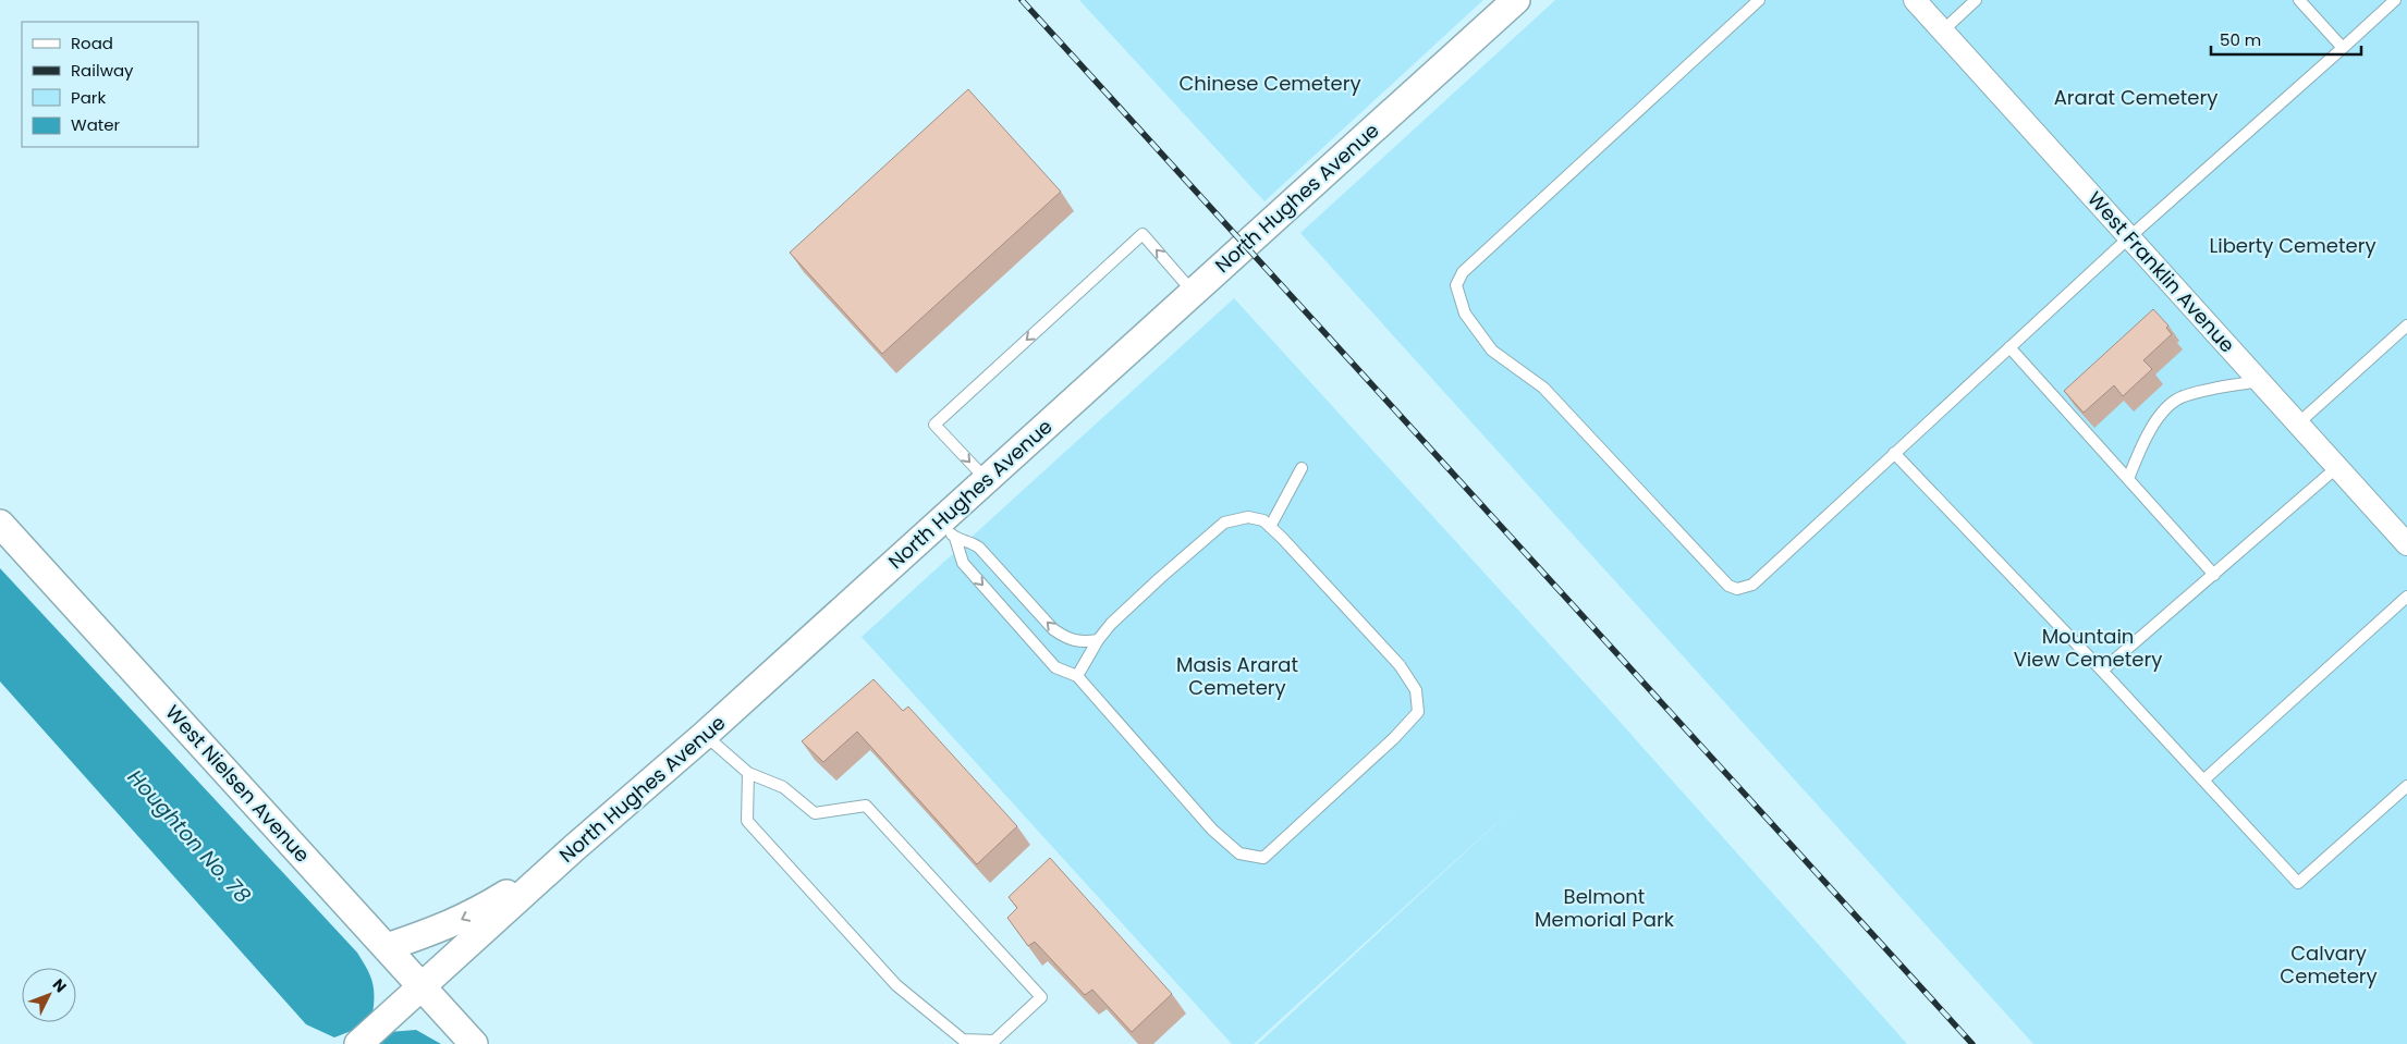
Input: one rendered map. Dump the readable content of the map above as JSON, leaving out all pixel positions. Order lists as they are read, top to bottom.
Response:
{
  "streets": {
    "street": ["North Hughes Avenue", "West Franklin Avenue", "West Nielsen Avenue"]
  },
  "crossings": [
    ["North Hughes Avenue", "West Nielsen Avenue"]
  ],
  "water": ["Houghton No. 78"],
  "parks": [
    "Chinese Cemetery",
    "Ararat Cemetery",
    "Liberty Cemetery",
    "Mountain View Cemetery",
    "Masis Ararat Cemetery",
    "Belmont Memorial Park",
    "Calvary Cemetery"
  ],
  "legend": [
    "Road",
    "Railway",
    "Park",
    "Water"
  ],
  "scale_bar": "50 m",
  "north": "top right"
}
